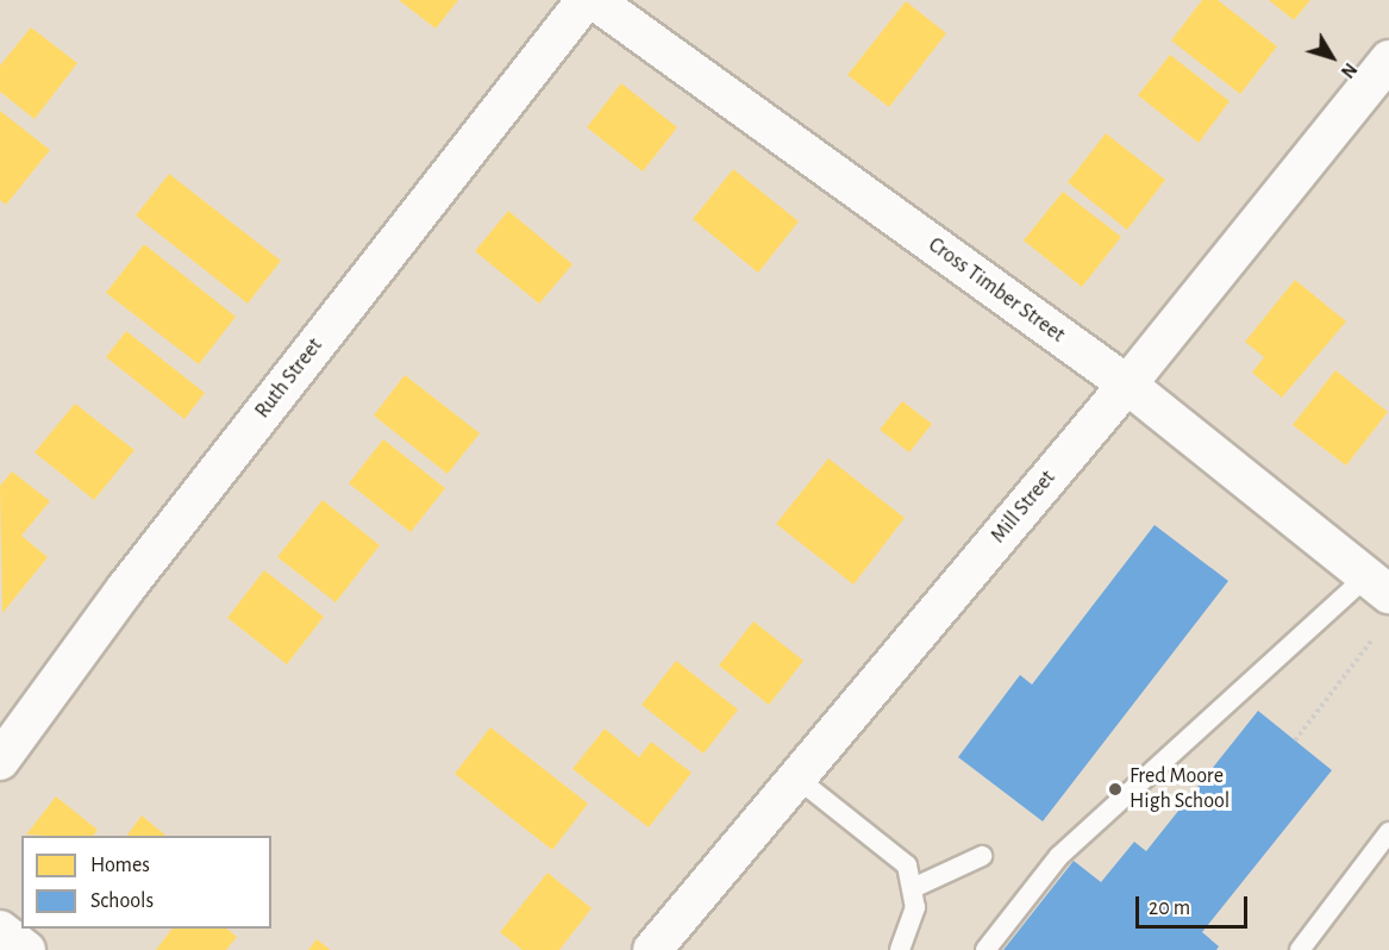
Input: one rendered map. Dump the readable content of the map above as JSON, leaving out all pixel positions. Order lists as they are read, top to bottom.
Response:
{
  "streets": {
    "street": ["Cross Timber Street", "Ruth Street", "Mill Street"]
  },
  "crossings": [
    ["Cross Timber Street", "Mill Street"]
  ],
  "places": ["Fred Moore High School"],
  "legend": ["Homes", "Schools"],
  "scale_bar": "20 m",
  "north": "bottom right"
}
